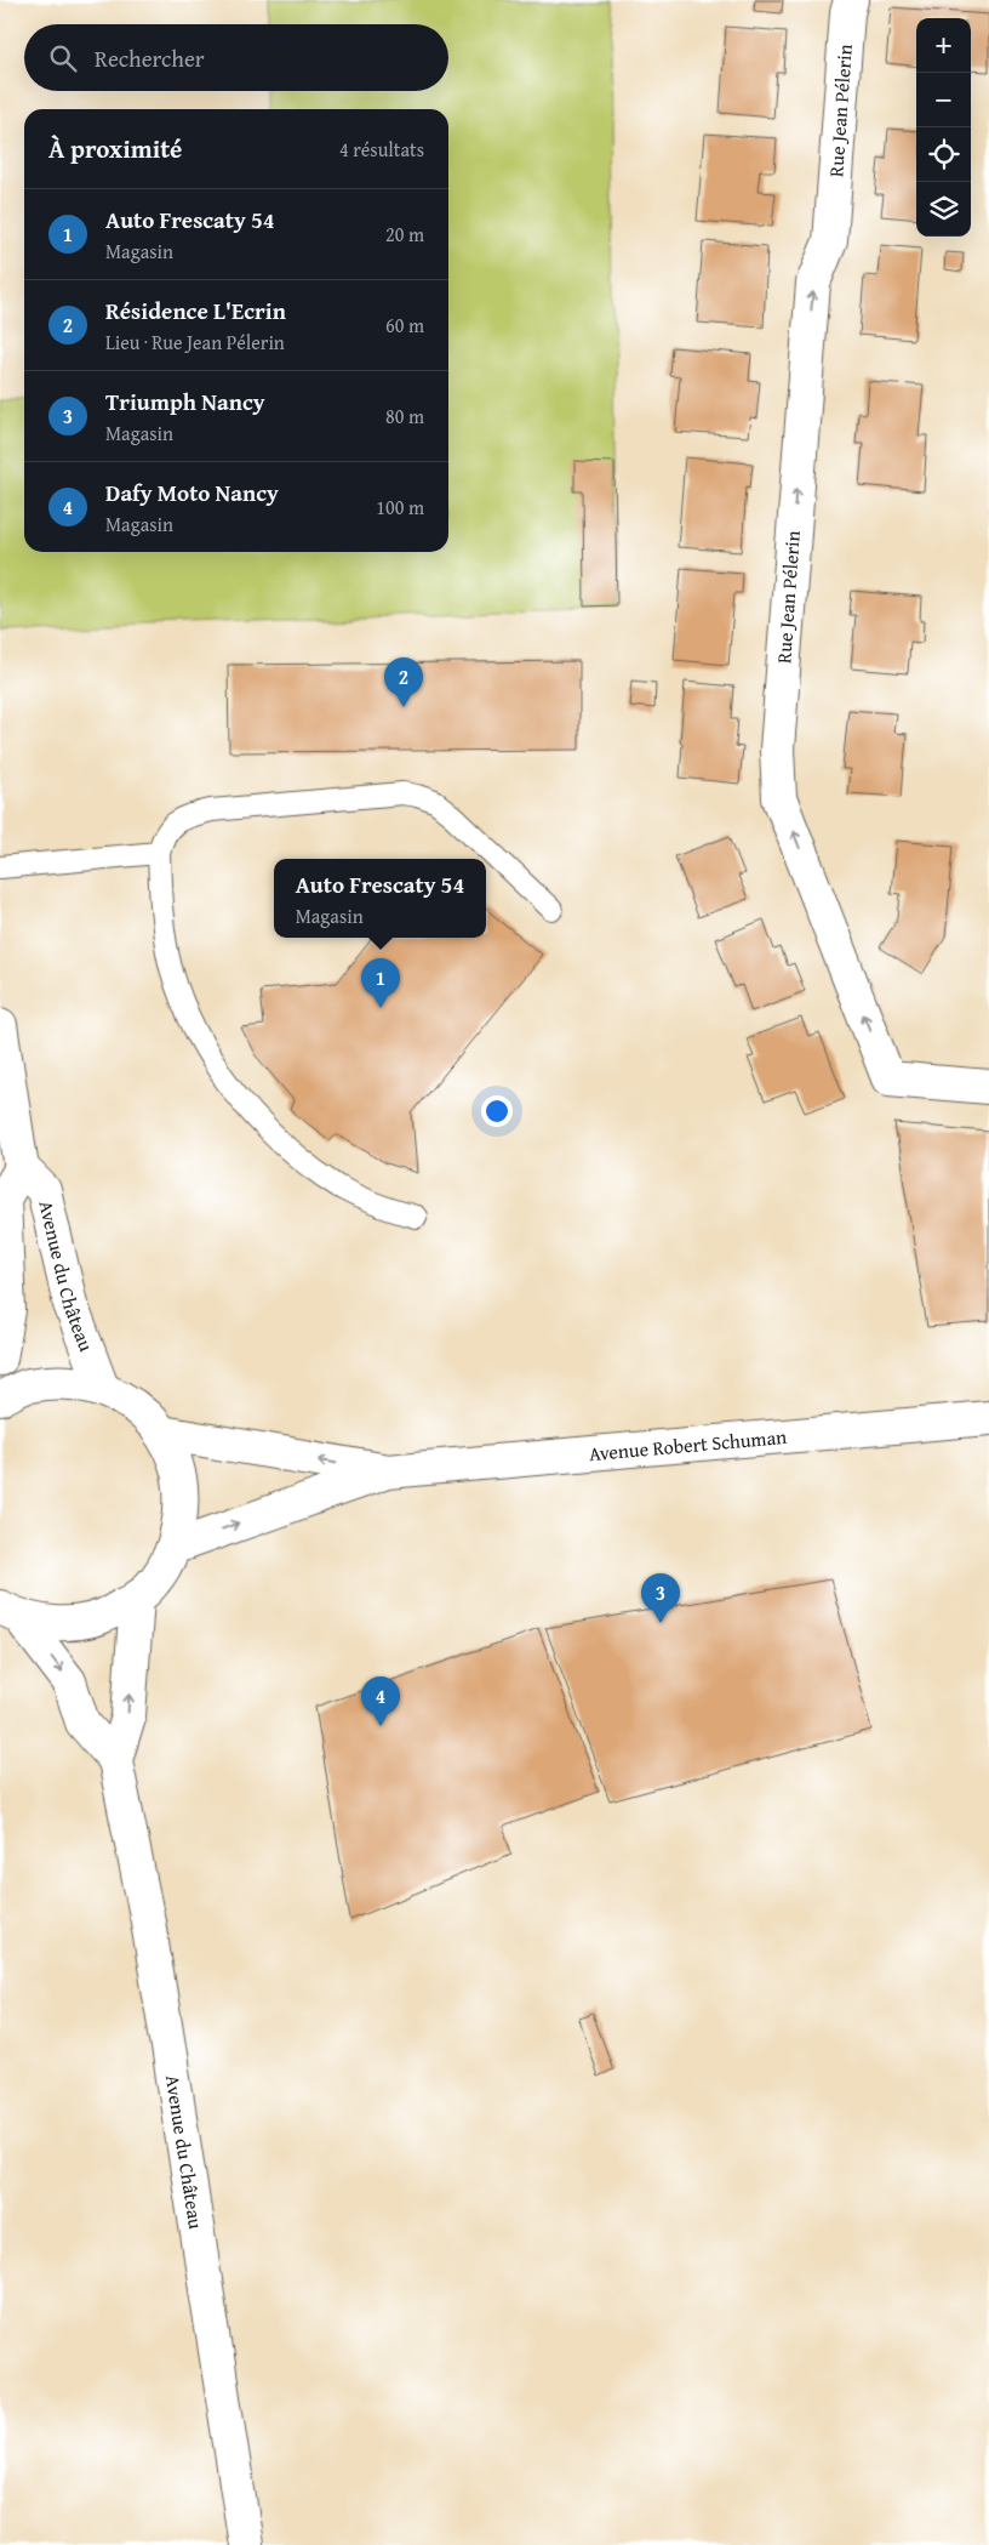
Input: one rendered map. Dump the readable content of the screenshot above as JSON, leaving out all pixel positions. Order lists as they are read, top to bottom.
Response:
{
  "streets": {
    "street": ["Rue Jean Pélerin", "Avenue du Château", "Avenue Robert Schuman"]
  },
  "one_way": ["Rue Jean Pélerin"],
  "page": {
    "map_buttons": ["+", "−"],
    "search": "Rechercher",
    "heading": ["À proximité", "4 résultats"],
    "list": [
      {
        "mark": "1",
        "name": "Auto Frescaty 54",
        "note": "Magasin",
        "value": "20 m"
      },
      {
        "mark": "2",
        "name": "Résidence L'Ecrin",
        "note": "Lieu · Rue Jean Pélerin",
        "value": "60 m"
      },
      {
        "mark": "3",
        "name": "Triumph Nancy",
        "note": "Magasin",
        "value": "80 m"
      },
      {
        "mark": "4",
        "name": "Dafy Moto Nancy",
        "note": "Magasin",
        "value": "100 m"
      }
    ],
    "pins": [
      "2",
      "1",
      "3",
      "4"
    ],
    "popup": ["Auto Frescaty 54", "Magasin"]
  }
}
